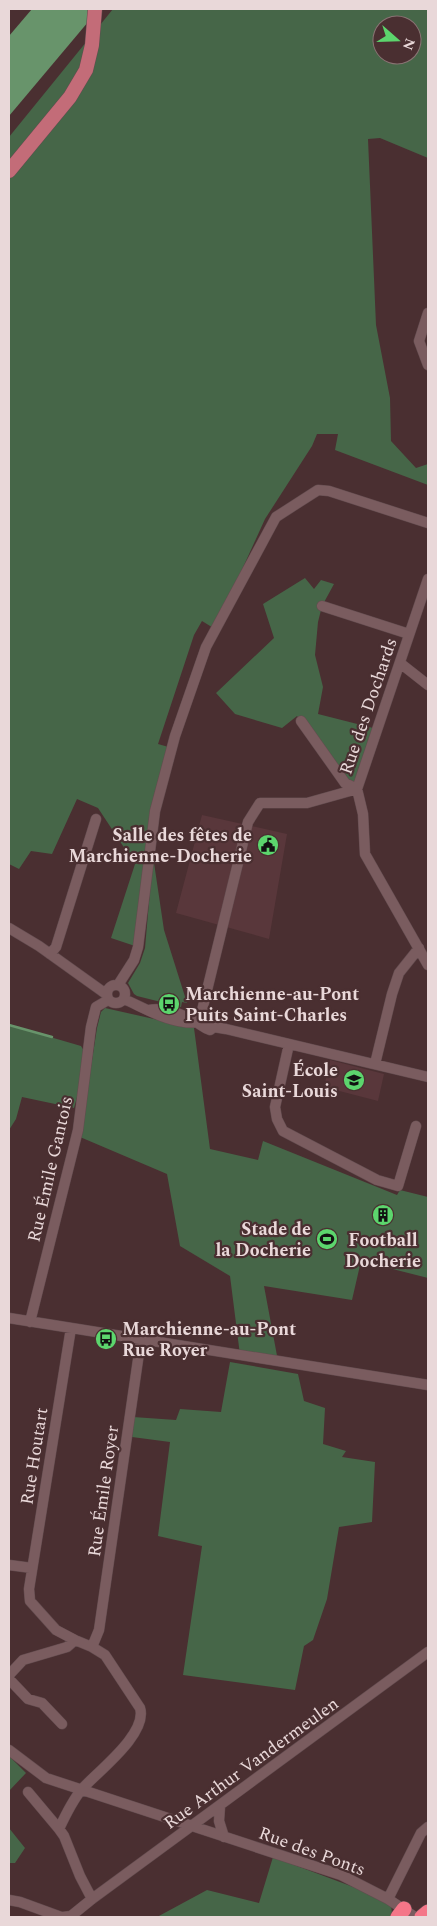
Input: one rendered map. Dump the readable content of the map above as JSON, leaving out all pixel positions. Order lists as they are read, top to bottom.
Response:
{
  "streets": {
    "street": [
      "Rue des Dochards",
      "Rue Émile Gantois",
      "Rue Houtart",
      "Rue Émile Royer",
      "Rue Arthur Vandermeulen",
      "Rue des Ponts"
    ]
  },
  "crossings": [
    ["Rue Houtart", "Rue Émile Royer"],
    ["Rue Houtart", "Rue des Ponts"],
    ["Rue Arthur Vandermeulen", "Rue des Ponts"]
  ],
  "places": {
    "public building": ["Salle des fêtes de Marchienne-Docherie"],
    "bus stop": ["Marchienne-au-Pont Puits Saint-Charles", "Marchienne-au-Pont Rue Royer"],
    "school or university": ["École Saint-Louis"],
    "building": ["Football Docherie"],
    "sports": ["Stade de la Docherie"]
  },
  "north": "right"
}
